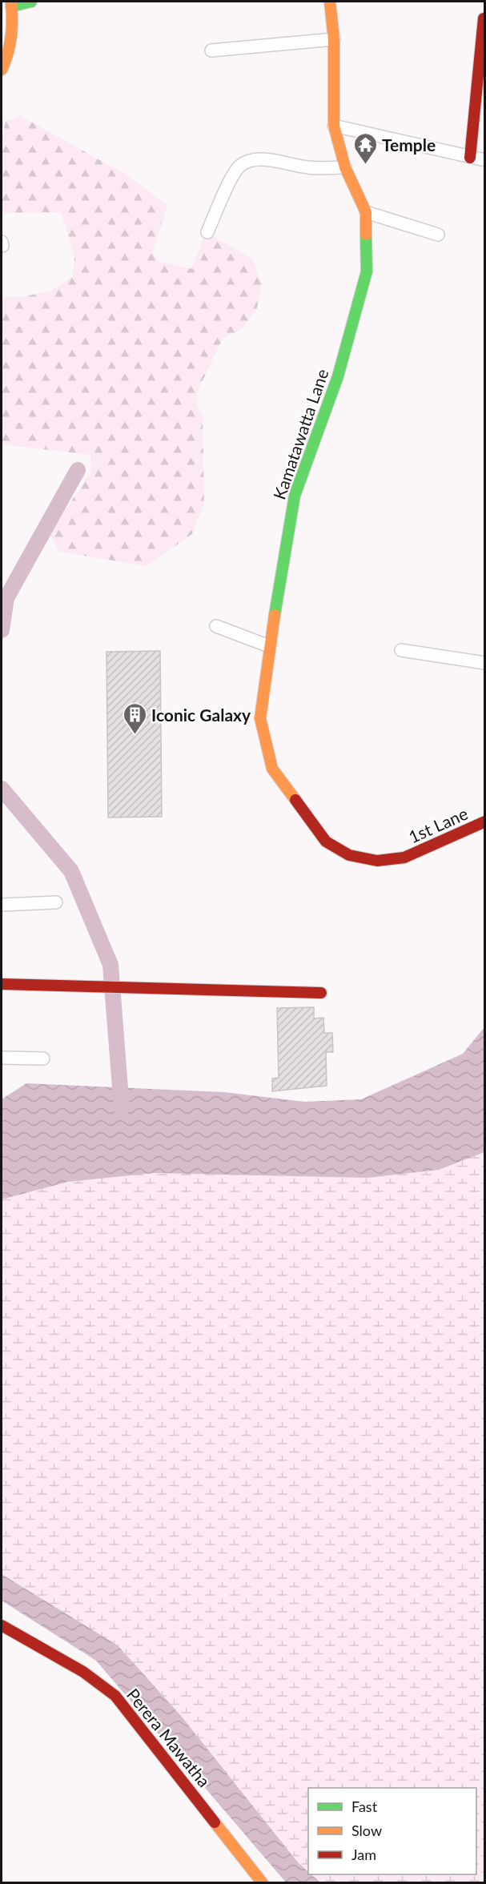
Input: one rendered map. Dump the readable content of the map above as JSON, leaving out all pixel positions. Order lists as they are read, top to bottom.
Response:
{
  "streets": {
    "street": ["Kamatawatta Lane", "1st Lane", "Perera Mawatha"]
  },
  "crossings": [
    ["Kamatawatta Lane", "1st Lane"]
  ],
  "places": {
    "temple": ["Temple"],
    "building": ["Iconic Galaxy"]
  },
  "legend": ["Fast", "Slow", "Jam"]
}
